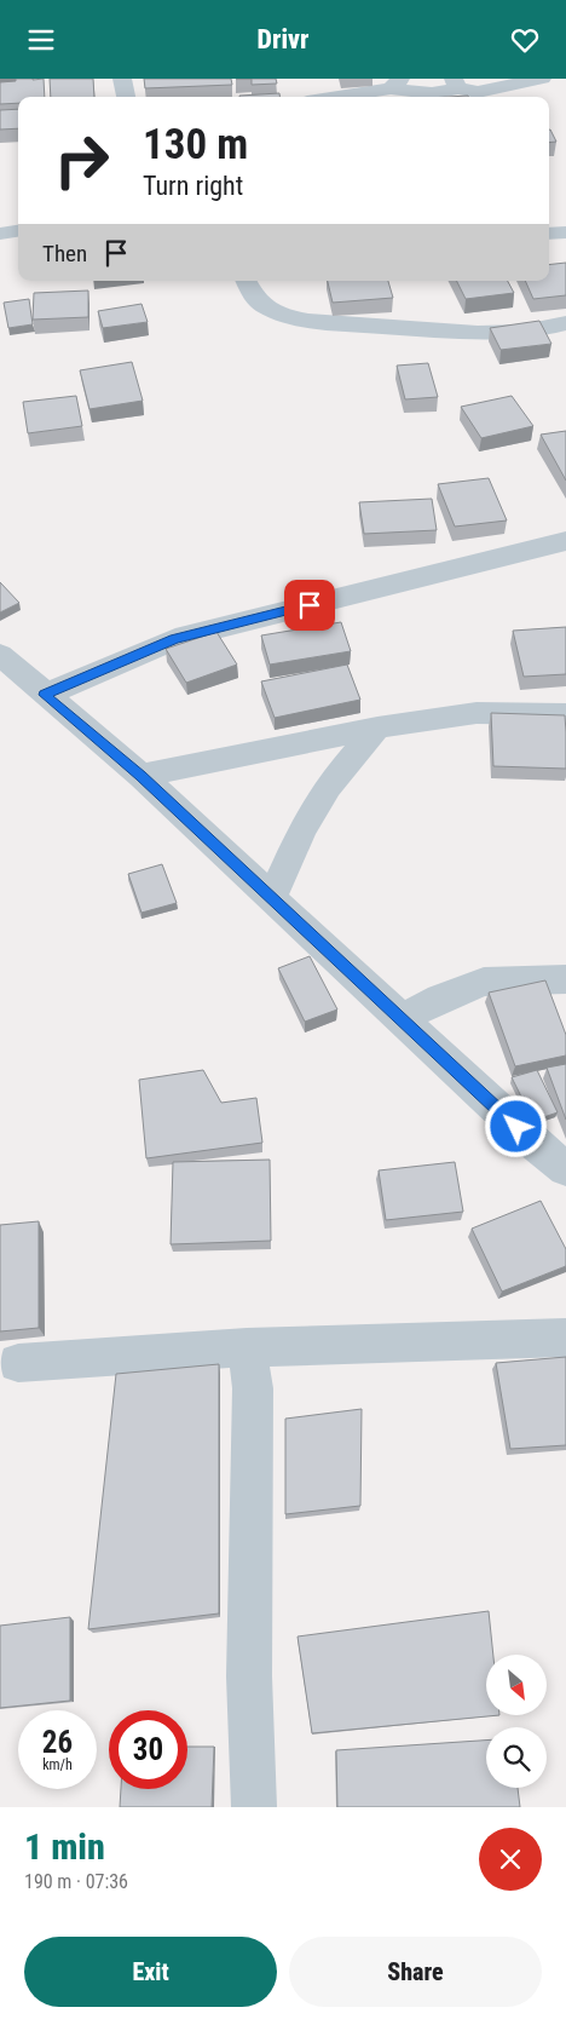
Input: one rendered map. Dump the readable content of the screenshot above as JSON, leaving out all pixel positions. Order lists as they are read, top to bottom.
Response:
{
  "north": "bottom right",
  "page": {
    "header": "Drivr",
    "turn": ["130 m", "Turn right"],
    "then": "Then",
    "speed": "26 km/h",
    "limit": "30",
    "heading": ["1 min", "190 m · 07:36"],
    "buttons": ["Exit", "Share"]
  }
}
